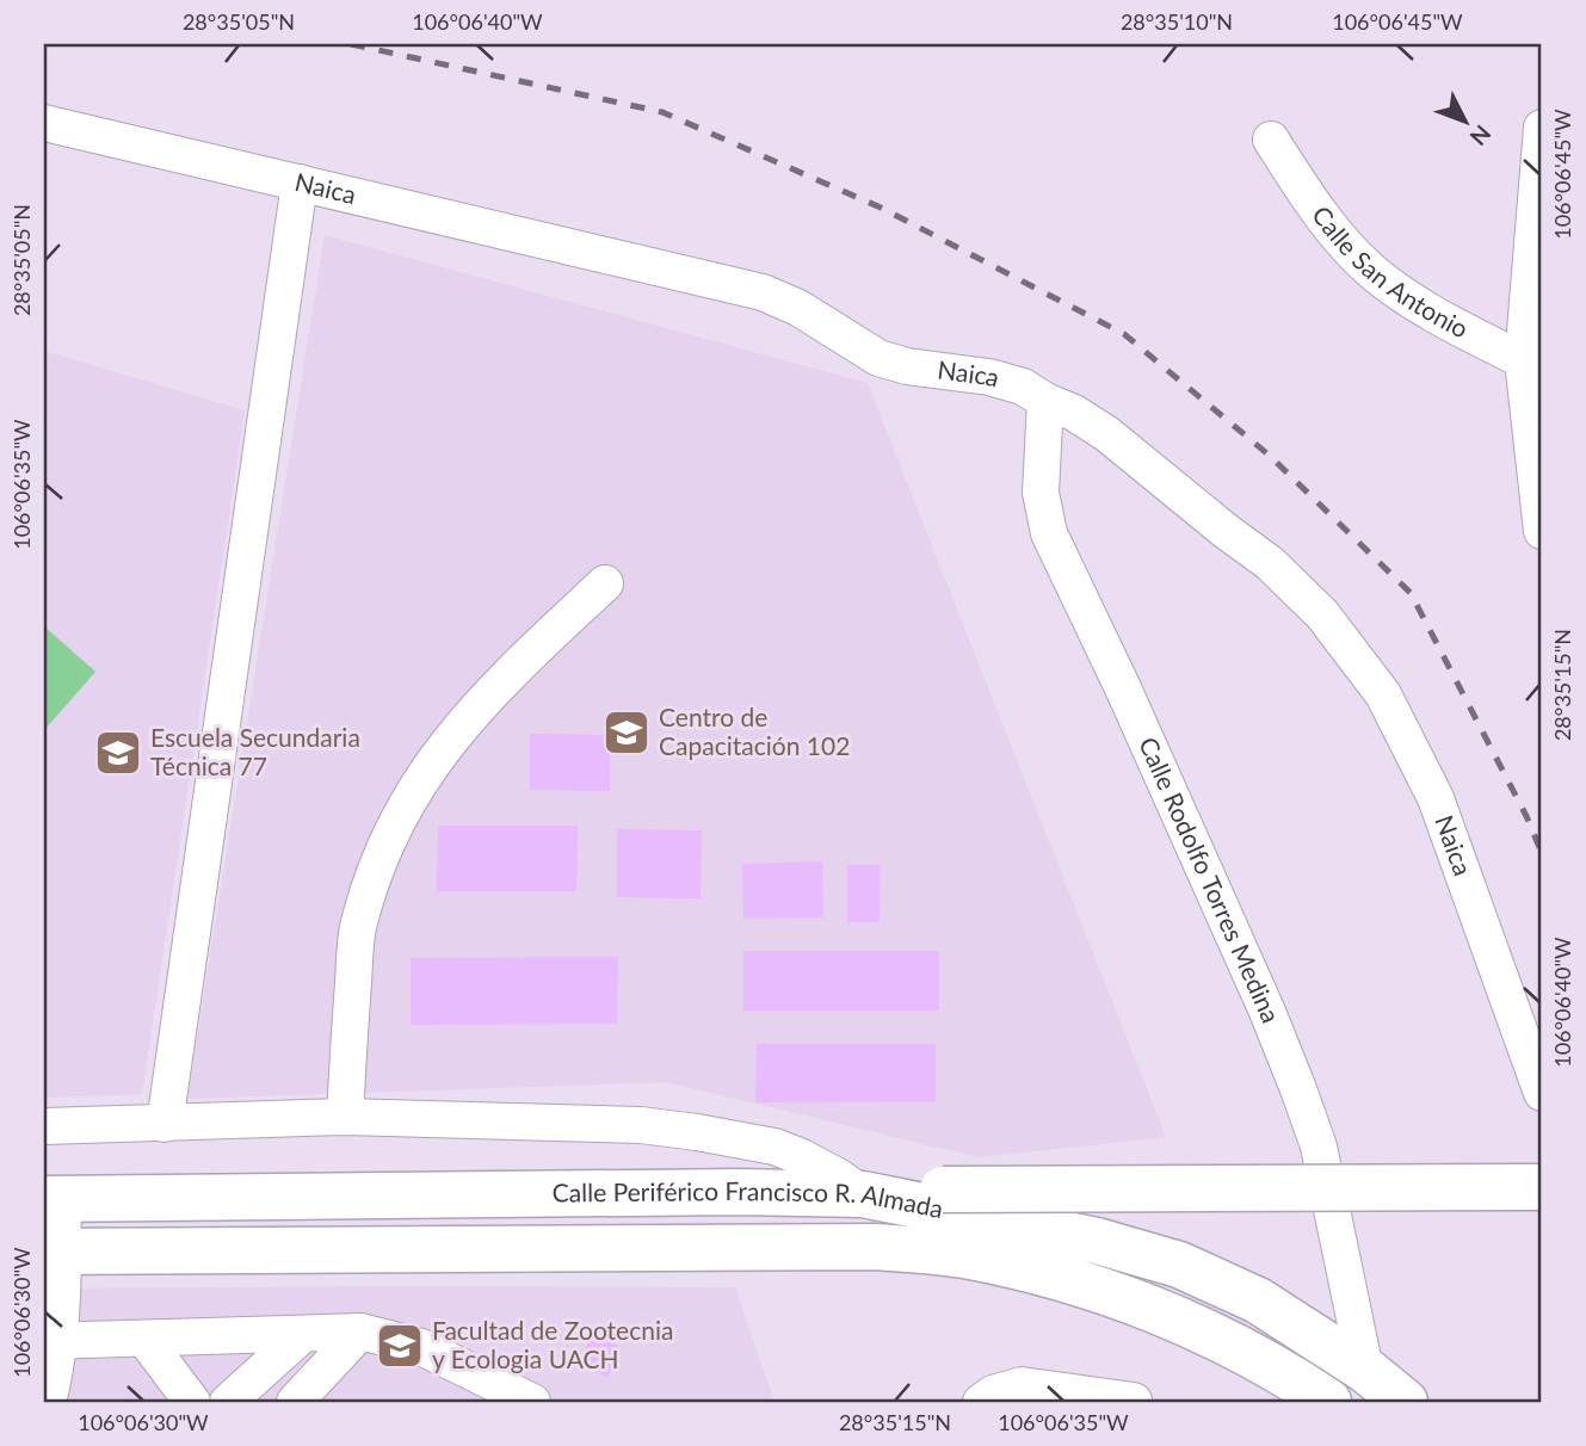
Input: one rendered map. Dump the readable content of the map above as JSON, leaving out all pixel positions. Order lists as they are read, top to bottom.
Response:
{
  "streets": {
    "highway": ["Calle Periférico Francisco R. Almada"],
    "street": ["Naica", "Calle San Antonio", "Calle Rodolfo Torres Medina"]
  },
  "crossings": [
    ["Naica", "Calle Rodolfo Torres Medina"],
    ["Calle Rodolfo Torres Medina", "Calle Periférico Francisco R. Almada"]
  ],
  "places": {
    "school or university": ["Centro de Capacitación 102", "Escuela Secundaria Técnica 77", "Facultad de Zootecnia y Ecologia UACH"]
  },
  "north": "bottom right",
  "coordinates": [
    "28°35'05\"N",
    "106°06'40\"W",
    "28°35'10\"N",
    "106°06'45\"W",
    "106°06'35\"W",
    "28°35'15\"N",
    "106°06'30\"W"
  ]
}
